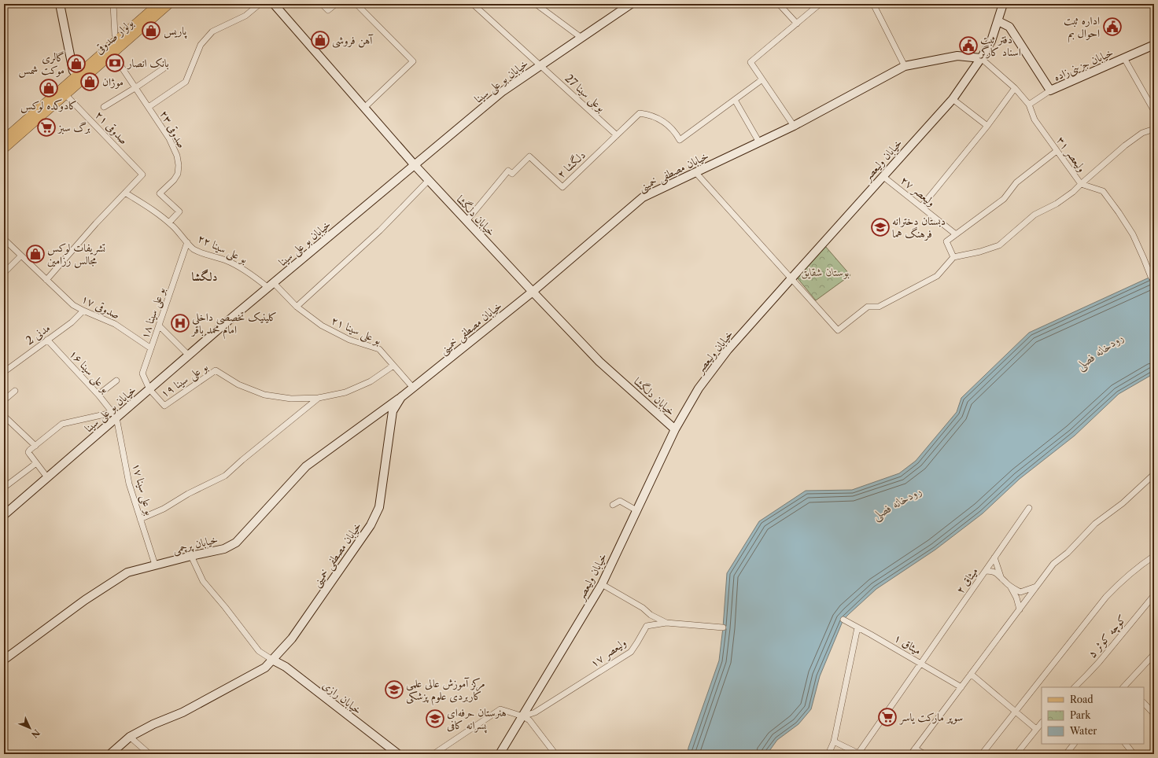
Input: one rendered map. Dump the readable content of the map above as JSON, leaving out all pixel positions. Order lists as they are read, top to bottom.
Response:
{
  "streets": {
    "main road": ["بولوار صدوقی"],
    "street": [
      "خیابان جزینی‌زاده",
      "خیابان بو علی سینا",
      "بوعلی سینا 27",
      "صدوقی ۲۱",
      "صدوقی ۲۳",
      "ولیعصر ۳۱",
      "خیابان ولیعصر",
      "دلگشا ۲",
      "خیابان مصطفی خمینی",
      "ولیعصر ۲۷",
      "خیابان دلگشا",
      "بو علی سینا ۲۲",
      "صدوقی ۱۷",
      "بو علی سینا ۱۸",
      "بو علی سینا ۲۱",
      "مدنی 2",
      "بو علی سینا ۱۶",
      "بو علی سینا ۱۹",
      "بو علی سینا ۱۷",
      "خیابان پرچمی",
      "میثاق ۲",
      "کوچه کوثر ۵",
      "میثاق ۱",
      "ولیعصر ۱۷",
      "خیابان رازی"
    ]
  },
  "crossings": [
    ["بولوار صدوقی", "صدوقی ۲۱"],
    ["بولوار صدوقی", "صدوقی ۲۳"],
    ["خیابان جزینی‌زاده", "خیابان ولیعصر"],
    ["خیابان بو علی سینا", "بوعلی سینا 27"],
    ["خیابان بو علی سینا", "خیابان دلگشا"],
    ["خیابان بو علی سینا", "بو علی سینا ۲۲"],
    ["خیابان بو علی سینا", "بو علی سینا ۱۸"],
    ["خیابان بو علی سینا", "بو علی سینا ۲۱"],
    ["خیابان بو علی سینا", "بو علی سینا ۱۶"],
    ["خیابان بو علی سینا", "بو علی سینا ۱۹"],
    ["خیابان بو علی سینا", "بو علی سینا ۱۷"],
    ["بوعلی سینا 27", "دلگشا ۲"],
    ["صدوقی ۲۱", "بو علی سینا ۲۲"],
    ["صدوقی ۲۳", "بو علی سینا ۲۲"],
    ["ولیعصر ۳۱", "خیابان ولیعصر"],
    ["ولیعصر ۳۱", "خیابان مصطفی خمینی"],
    ["خیابان ولیعصر", "خیابان مصطفی خمینی"],
    ["خیابان ولیعصر", "ولیعصر ۲۷"],
    ["خیابان ولیعصر", "خیابان دلگشا"],
    ["خیابان ولیعصر", "ولیعصر ۱۷"],
    ["دلگشا ۲", "خیابان دلگشا"],
    ["خیابان مصطفی خمینی", "خیابان دلگشا"],
    ["خیابان مصطفی خمینی", "بو علی سینا ۲۱"],
    ["خیابان مصطفی خمینی", "خیابان پرچمی"],
    ["خیابان مصطفی خمینی", "خیابان رازی"],
    ["بو علی سینا ۲۲", "بو علی سینا ۱۸"],
    ["بو علی سینا ۲۲", "بو علی سینا ۲۱"],
    ["صدوقی ۱۷", "بو علی سینا ۱۸"],
    ["صدوقی ۱۷", "مدنی 2"],
    ["بو علی سینا ۱۸", "بو علی سینا ۱۹"],
    ["بو علی سینا ۲۱", "بو علی سینا ۱۹"],
    ["مدنی 2", "بو علی سینا ۱۶"],
    ["بو علی سینا ۱۶", "بو علی سینا ۱۷"],
    ["بو علی سینا ۱۷", "خیابان پرچمی"],
    ["میثاق ۲", "میثاق ۱"]
  ],
  "districts": ["دلگشا"],
  "water": ["رودخانه فصلی"],
  "parks": ["بوستان شقایق"],
  "places": {
    "public building": ["اداره ثبت احوال بم", "دفتر ثبت اسناد کارگر"],
    "shop": [
      "پاریس",
      "آهن فروشی",
      "گالری موکت شمس",
      "موژان",
      "کادوکده لوکس",
      "تشریفات لوکس مجالس رزامین"
    ],
    "bank": ["بانک انصار"],
    "supermarket": ["برگ سبز", "سوپر مارکت یاسر"],
    "school or university": ["دبستان دخترانه فرهنگ هما", "مرکز آموزش عالی علمی کاربردی علوم پزشکی", "هنرستان حرفه‌ای پسرانه کافی"],
    "hospital": ["کلینیک تخصصی داخلی امام محمد باقر"]
  },
  "legend": ["Road", "Park", "Water"],
  "north": "bottom right"
}
